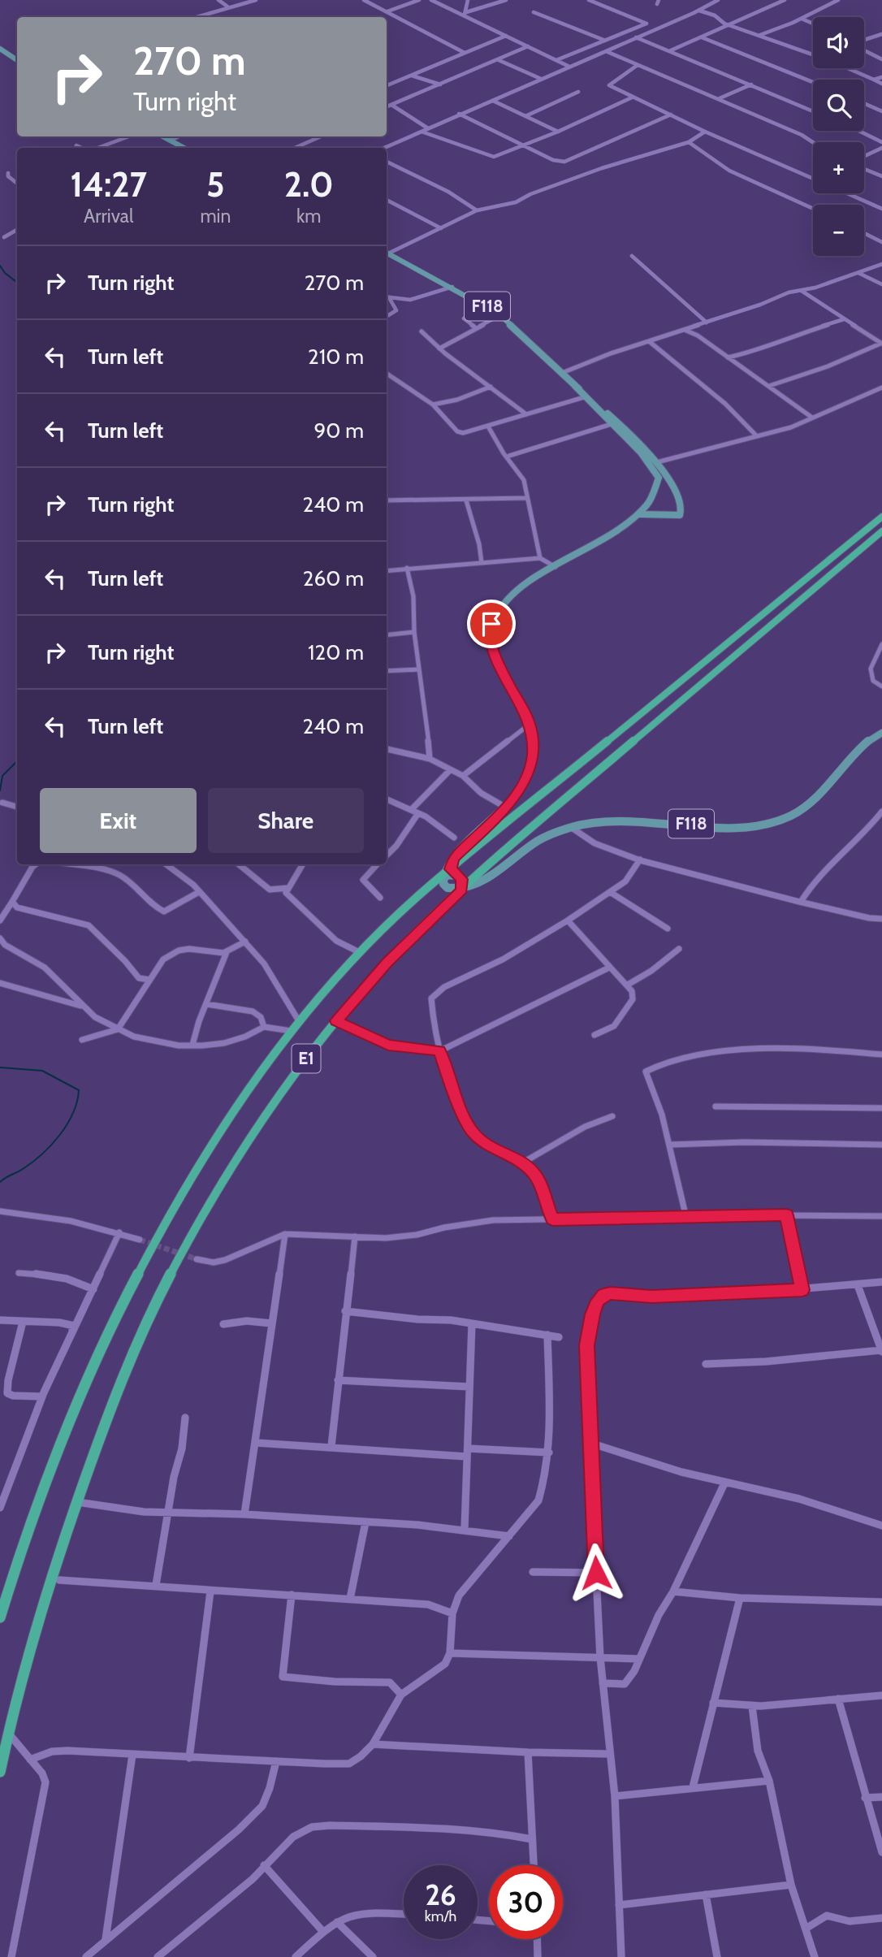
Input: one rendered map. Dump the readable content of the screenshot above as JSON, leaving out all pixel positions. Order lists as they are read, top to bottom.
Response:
{
  "streets": {
    "highway": ["E1"],
    "main road": ["F118"]
  },
  "crossings": [
    ["F118", "E1"]
  ],
  "page": {
    "map_buttons": ["+", "−"],
    "turn": ["270 m", "Turn right"],
    "eta": [
      "14:27",
      "Arrival",
      "5",
      "min",
      "2.0",
      "km"
    ],
    "list": [
      {
        "name": "Turn right",
        "value": "270 m"
      },
      {
        "name": "Turn left",
        "value": "210 m"
      },
      {
        "name": "Turn left",
        "value": "90 m"
      },
      {
        "name": "Turn right",
        "value": "240 m"
      },
      {
        "name": "Turn left",
        "value": "260 m"
      },
      {
        "name": "Turn right",
        "value": "120 m"
      },
      {
        "name": "Turn left",
        "value": "240 m"
      }
    ],
    "buttons": ["Exit", "Share"],
    "speed": "26 km/h",
    "limit": "30"
  }
}
